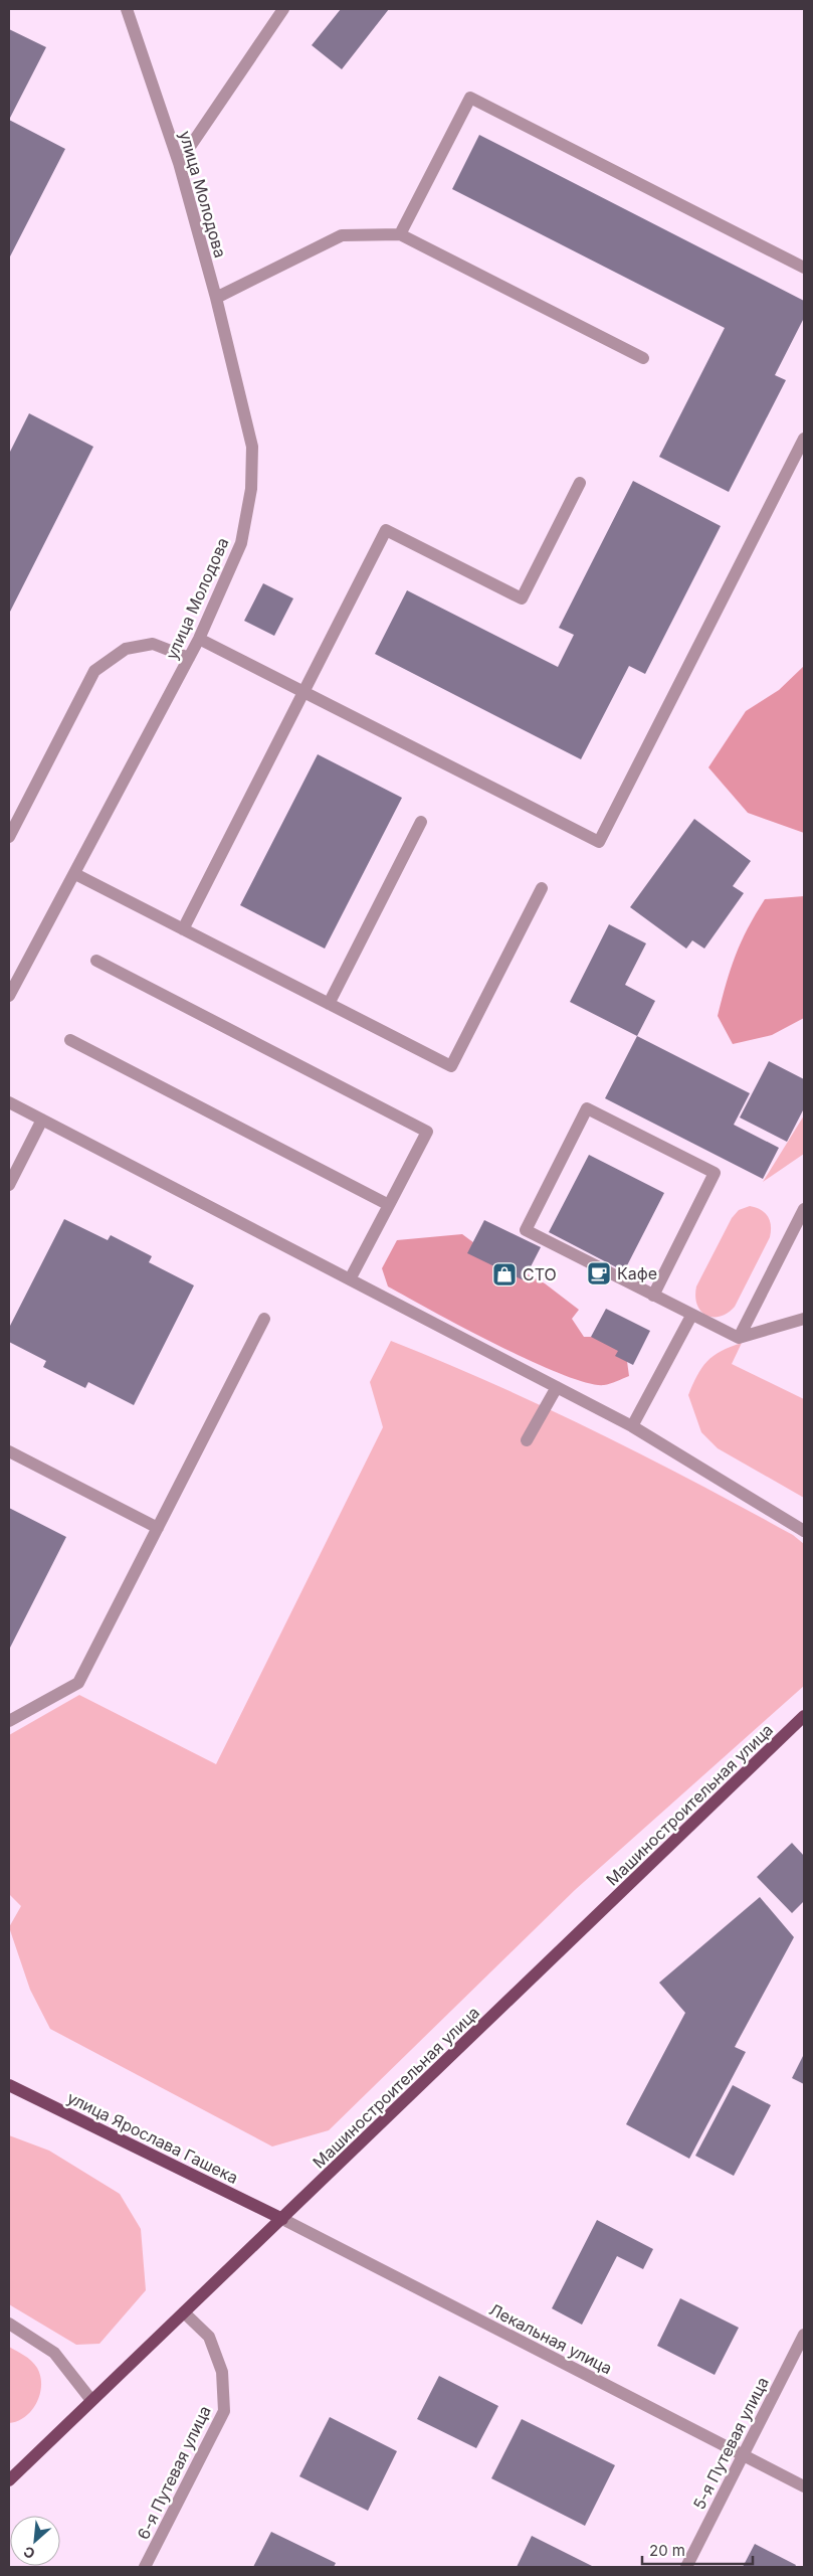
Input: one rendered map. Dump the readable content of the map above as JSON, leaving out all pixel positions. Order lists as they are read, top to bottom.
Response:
{
  "streets": {
    "main road": ["Машиностроительная улица", "улица Ярослава Гашека"],
    "street": [
      "улица Молодова",
      "Лекальная улица",
      "5-я Путевая улица",
      "6-я Путевая улица"
    ]
  },
  "crossings": [
    ["Машиностроительная улица", "улица Ярослава Гашека"],
    ["Машиностроительная улица", "Лекальная улица"],
    ["Машиностроительная улица", "6-я Путевая улица"],
    ["улица Ярослава Гашека", "Лекальная улица"],
    ["Лекальная улица", "5-я Путевая улица"]
  ],
  "places": {
    "cafe": ["Кафе"],
    "shop": ["СТО"]
  },
  "scale_bar": "20 m",
  "north": "bottom left"
}
